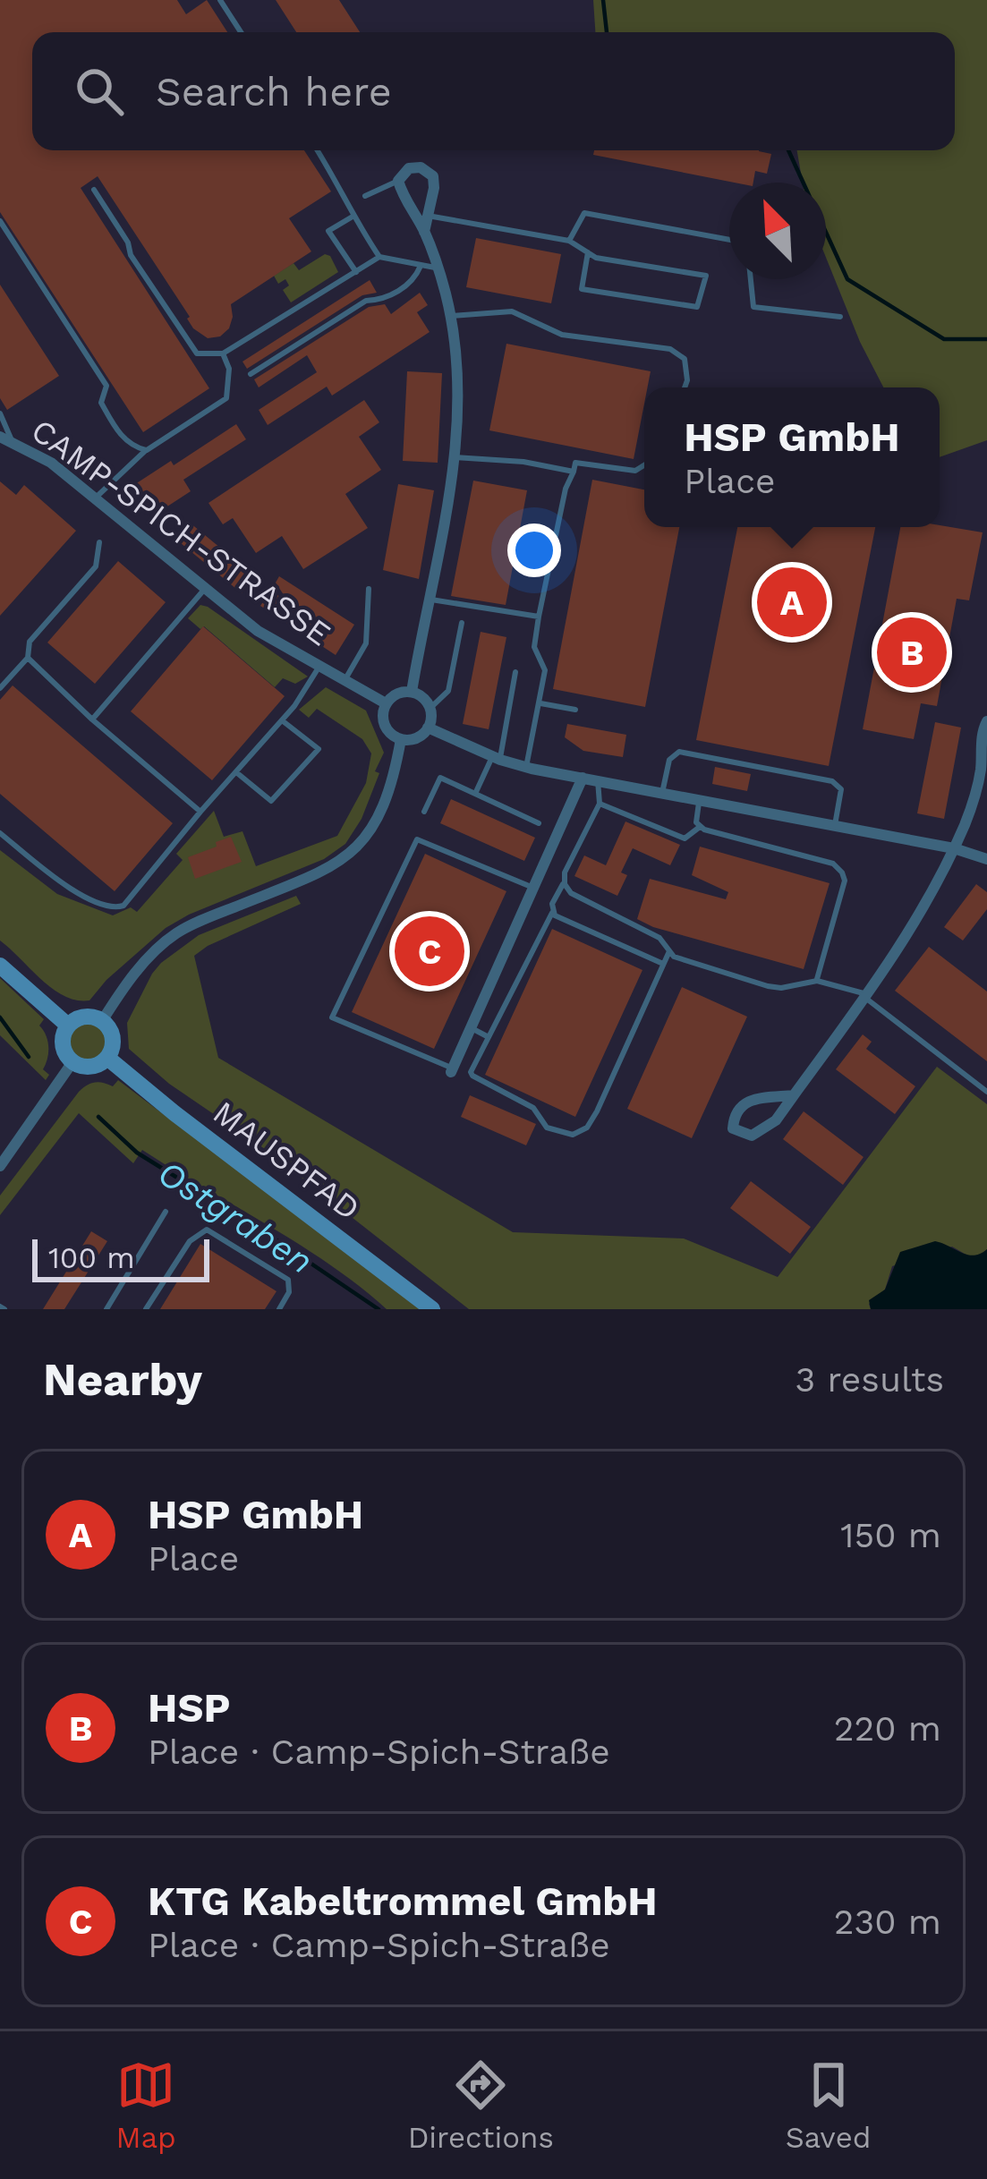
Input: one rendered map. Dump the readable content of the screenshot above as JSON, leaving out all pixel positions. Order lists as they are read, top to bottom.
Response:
{
  "streets": {
    "street": ["CAMP-SPICH-STRASSE", "MAUSPFAD"]
  },
  "water": ["Ostgraben"],
  "scale_bar": "100 m",
  "north": "top left",
  "page": {
    "search": "Search here",
    "popup": ["HSP GmbH", "Place"],
    "pins": ["A", "B", "C"],
    "scale": "100 m",
    "heading": ["Nearby", "3 results"],
    "list": [
      {
        "mark": "A",
        "name": "HSP GmbH",
        "note": "Place",
        "value": "150 m"
      },
      {
        "mark": "B",
        "name": "HSP",
        "note": "Place · Camp-Spich-Straße",
        "value": "220 m"
      },
      {
        "mark": "C",
        "name": "KTG Kabeltrommel GmbH",
        "note": "Place · Camp-Spich-Straße",
        "value": "230 m"
      }
    ],
    "nav": ["Map", "Directions", "Saved"]
  }
}
